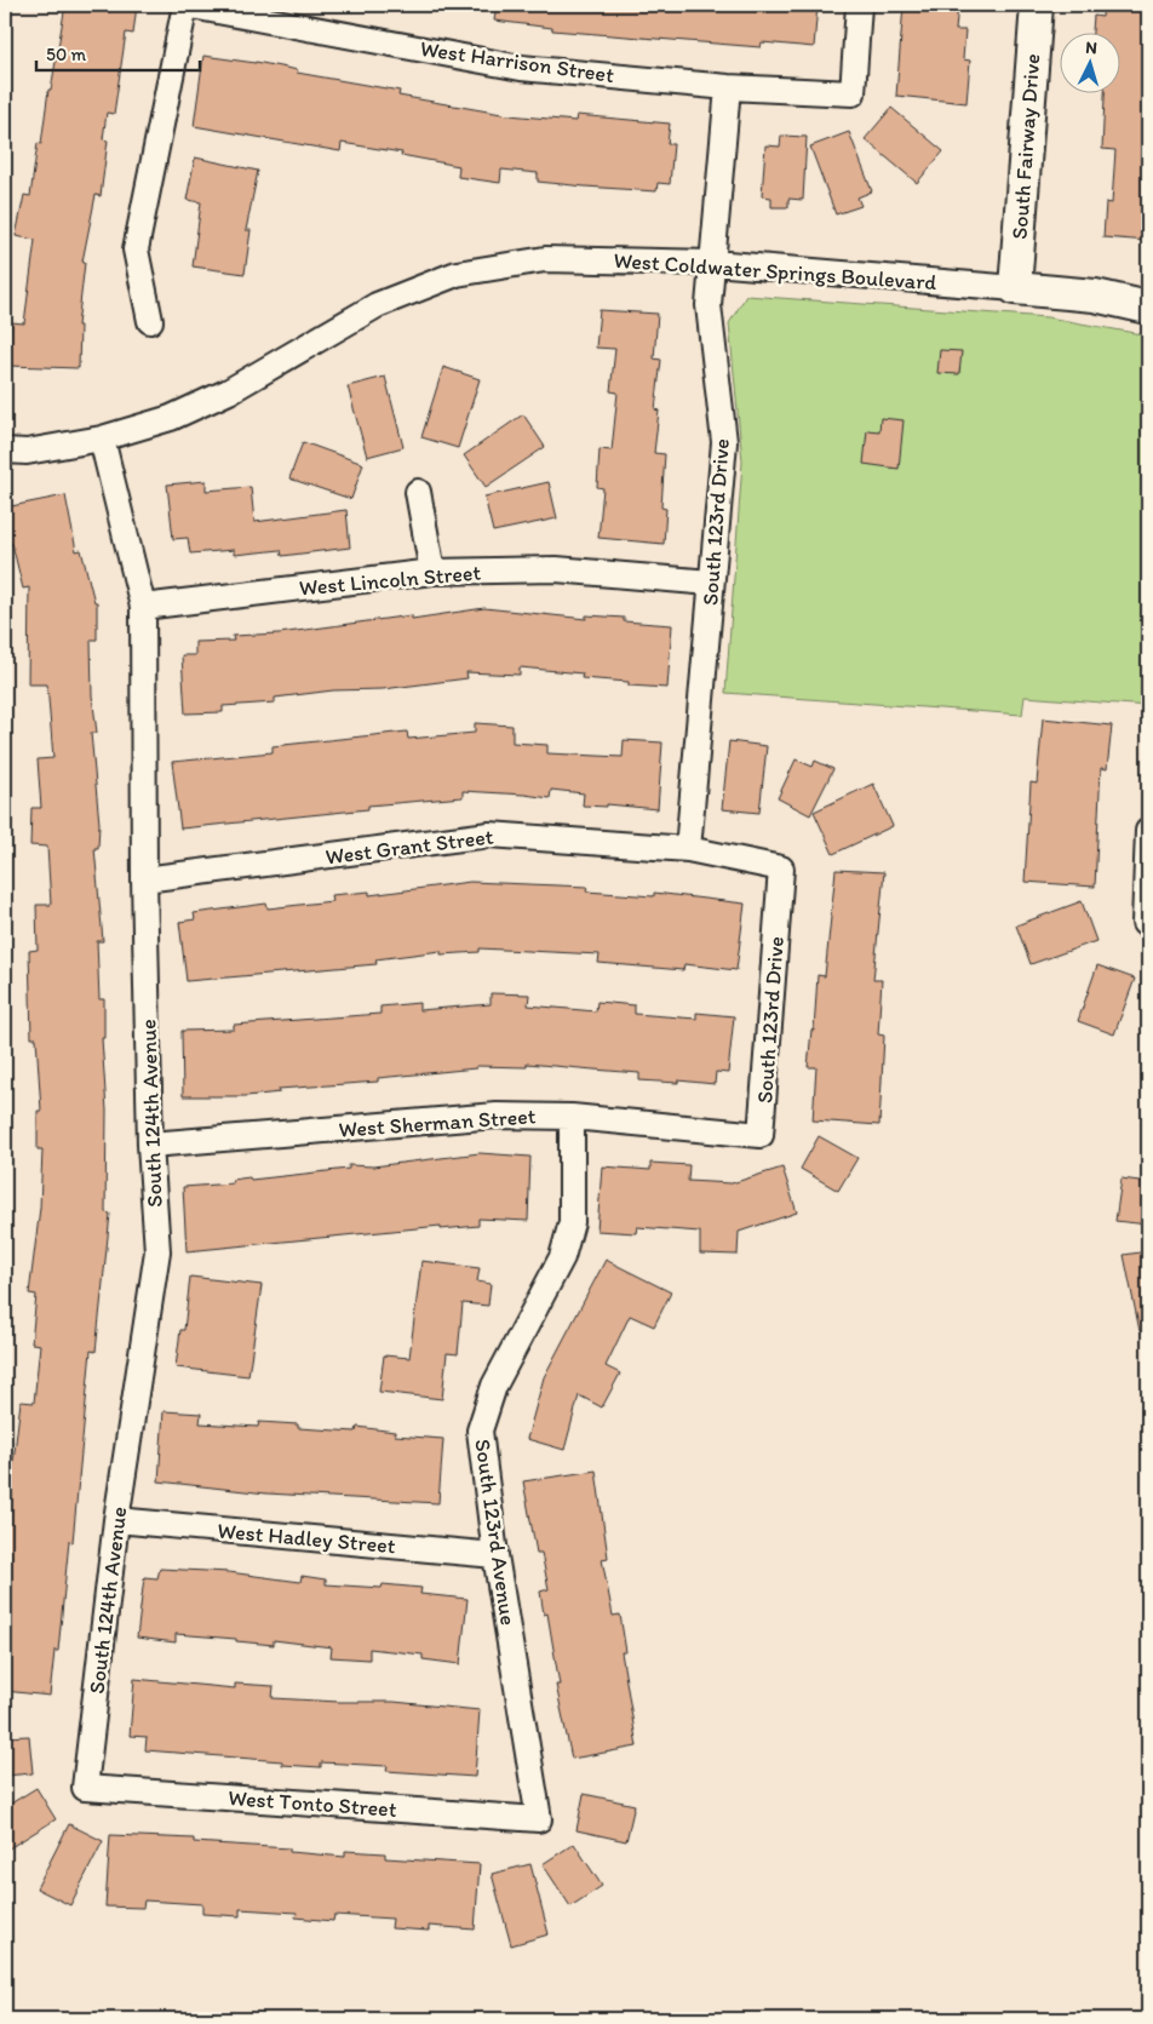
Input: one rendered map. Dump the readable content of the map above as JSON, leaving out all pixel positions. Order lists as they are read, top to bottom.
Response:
{
  "streets": {
    "street": [
      "West Harrison Street",
      "South Fairway Drive",
      "West Coldwater Springs Boulevard",
      "South 123rd Drive",
      "West Lincoln Street",
      "West Grant Street",
      "South 124th Avenue",
      "West Sherman Street",
      "South 123rd Avenue",
      "West Hadley Street",
      "West Tonto Street"
    ]
  },
  "crossings": [
    ["West Harrison Street", "South 123rd Drive"],
    ["South Fairway Drive", "West Coldwater Springs Boulevard"],
    ["West Coldwater Springs Boulevard", "South 123rd Drive"],
    ["West Coldwater Springs Boulevard", "South 124th Avenue"],
    ["South 123rd Drive", "West Lincoln Street"],
    ["South 123rd Drive", "West Grant Street"],
    ["South 123rd Drive", "West Sherman Street"],
    ["West Lincoln Street", "South 124th Avenue"],
    ["West Grant Street", "South 124th Avenue"],
    ["South 124th Avenue", "West Sherman Street"],
    ["South 124th Avenue", "West Hadley Street"],
    ["South 124th Avenue", "West Tonto Street"],
    ["West Sherman Street", "South 123rd Avenue"],
    ["South 123rd Avenue", "West Hadley Street"],
    ["South 123rd Avenue", "West Tonto Street"]
  ],
  "scale_bar": "50 m",
  "north": "top"
}
